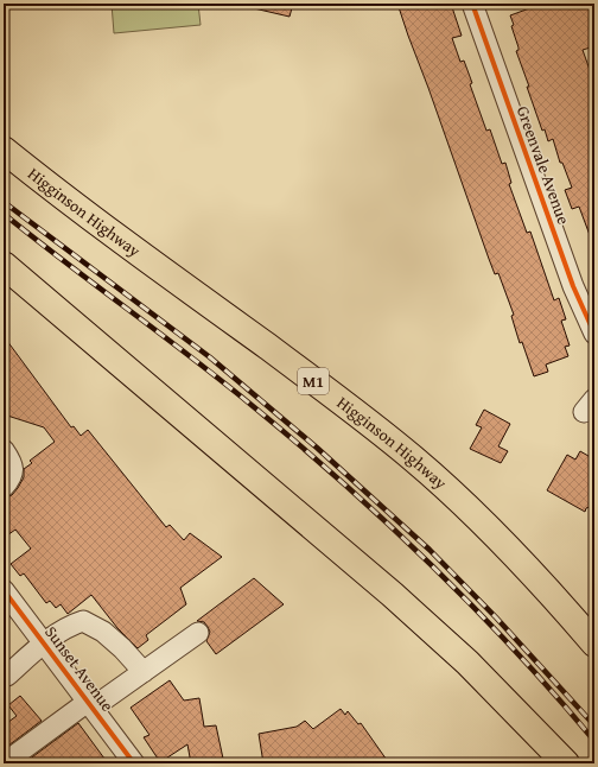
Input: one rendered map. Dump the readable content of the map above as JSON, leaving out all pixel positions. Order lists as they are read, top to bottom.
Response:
{
  "streets": {
    "highway": ["Higginson Highway", "M1"],
    "street": ["Greenvale Avenue", "Sunset Avenue"]
  }
}
